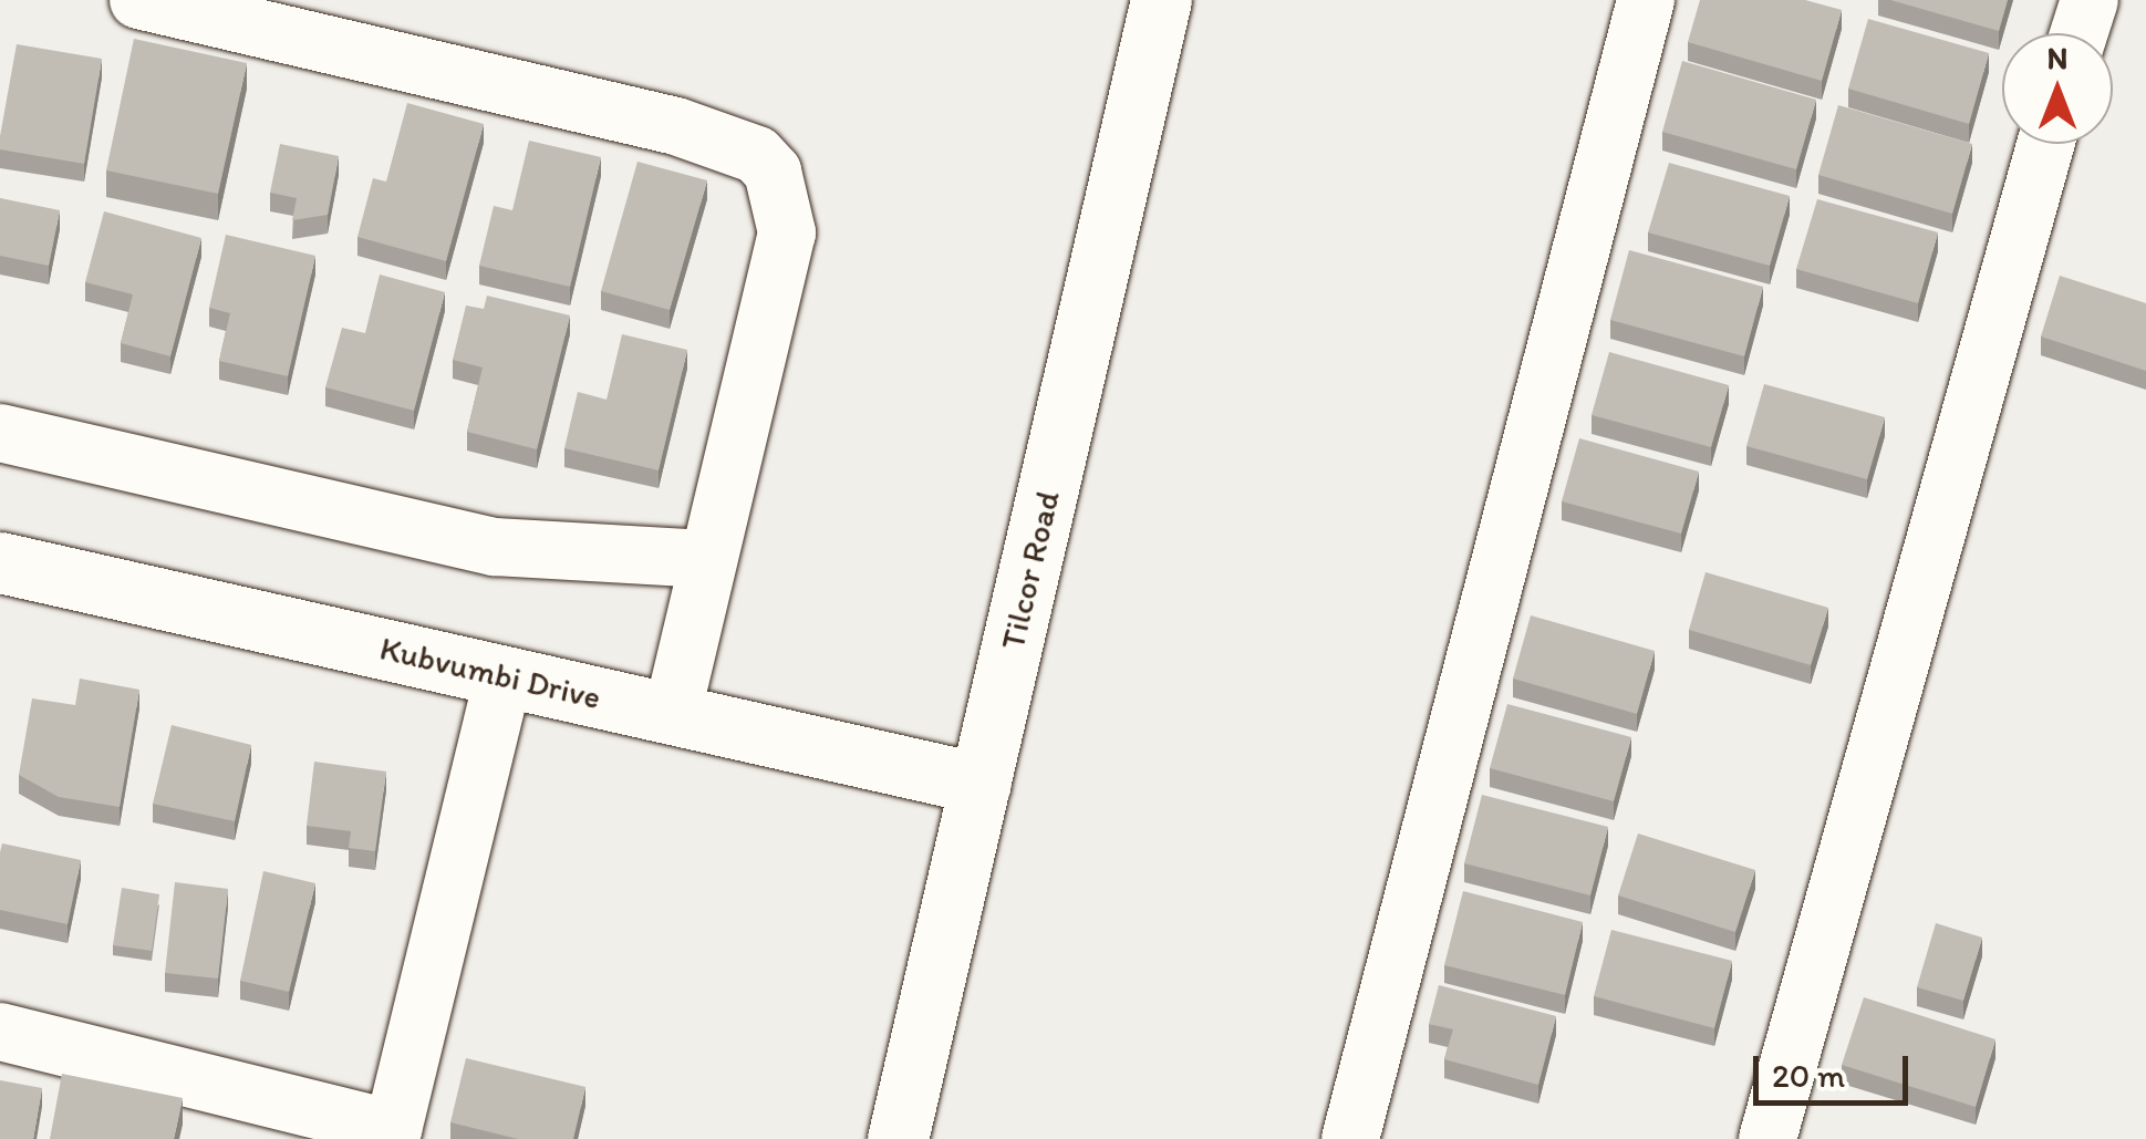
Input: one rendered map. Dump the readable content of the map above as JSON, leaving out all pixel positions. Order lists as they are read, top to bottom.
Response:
{
  "streets": {
    "street": ["Tilcor Road", "Kubvumbi Drive"]
  },
  "crossings": [
    ["Tilcor Road", "Kubvumbi Drive"]
  ],
  "scale_bar": "20 m",
  "north": "top"
}
